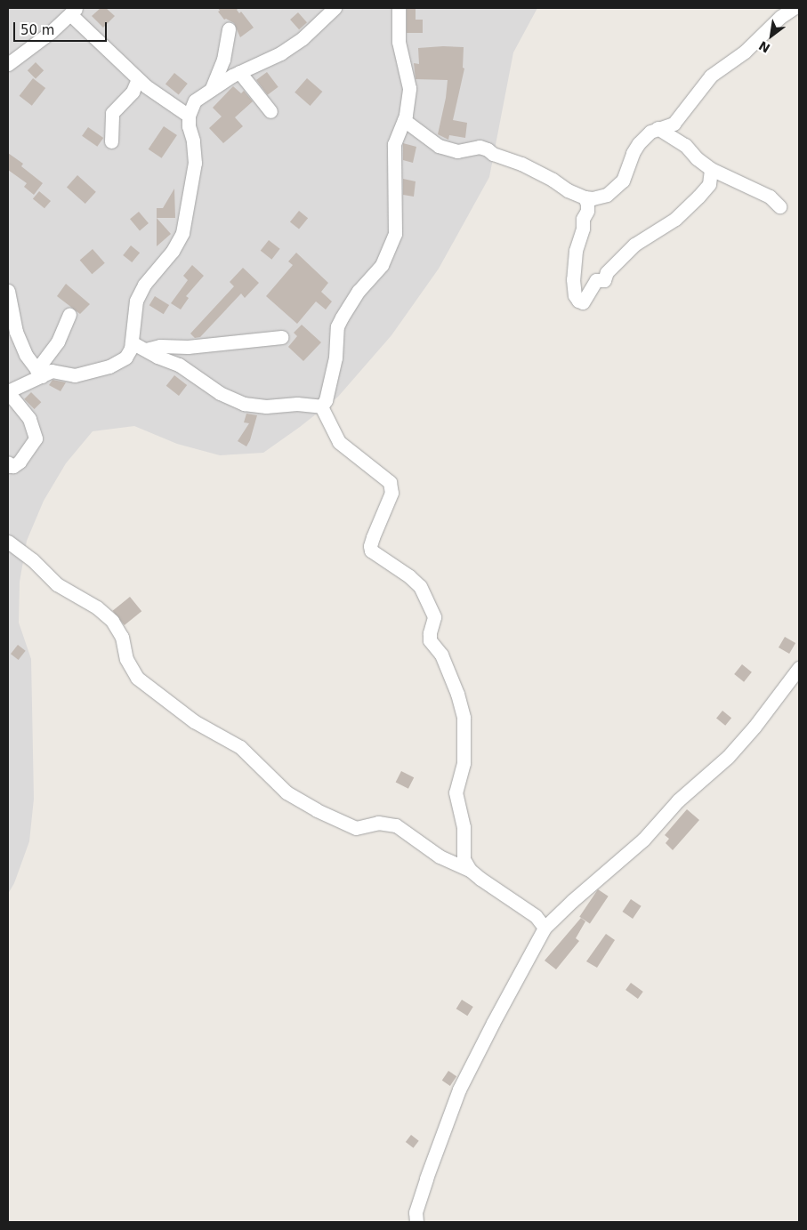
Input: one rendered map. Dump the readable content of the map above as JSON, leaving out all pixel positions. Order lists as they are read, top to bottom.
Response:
{
  "scale_bar": "50 m",
  "north": "bottom left"
}
